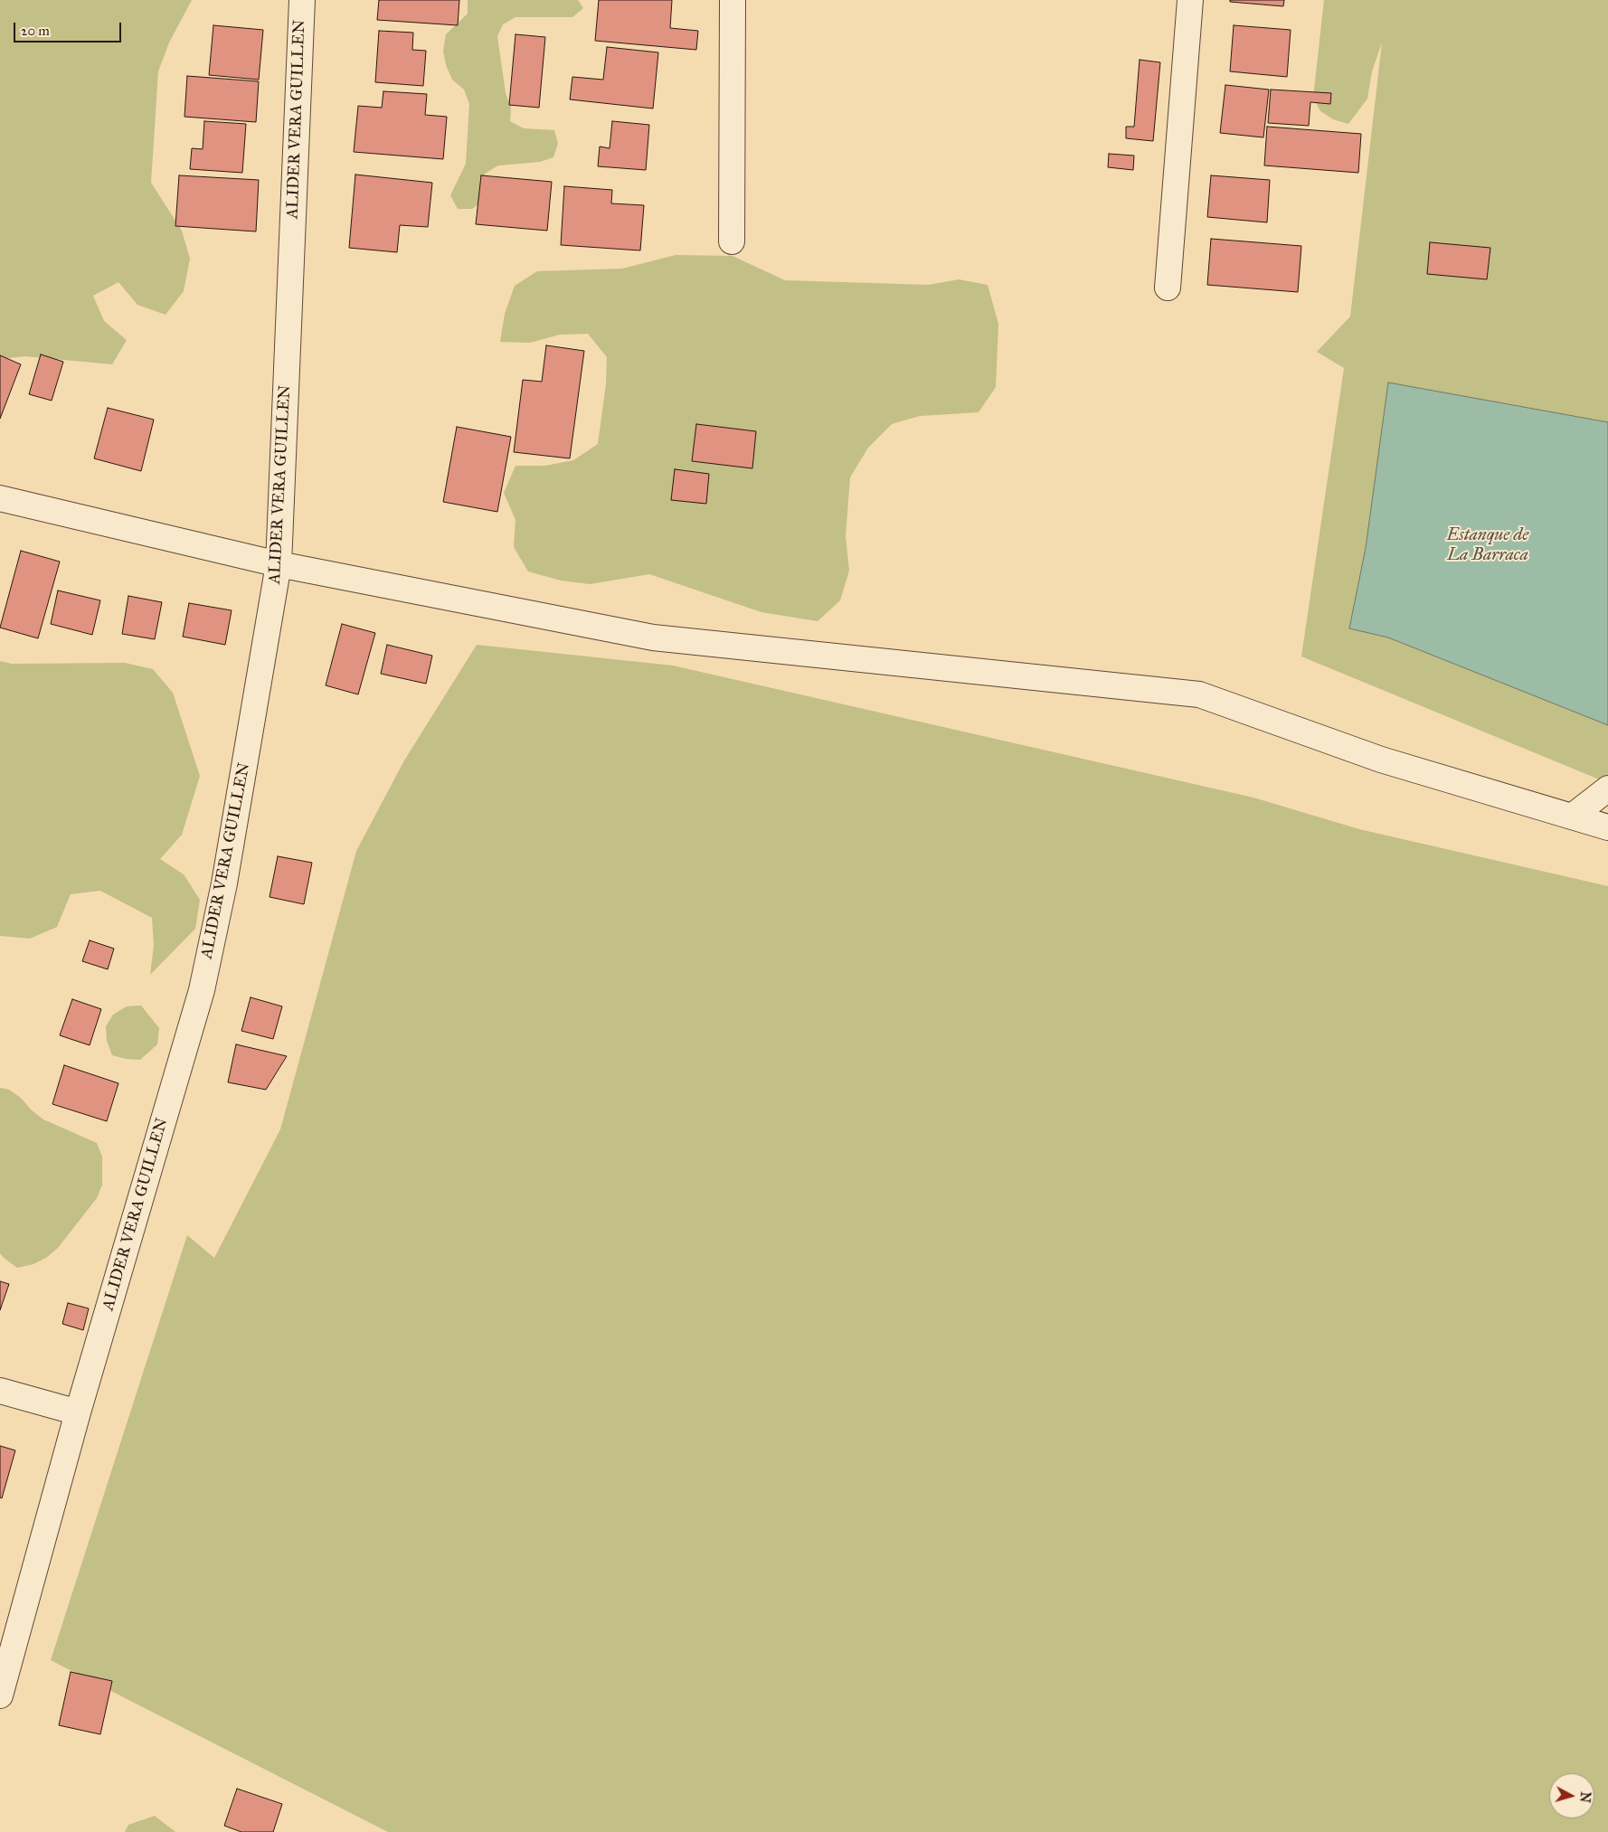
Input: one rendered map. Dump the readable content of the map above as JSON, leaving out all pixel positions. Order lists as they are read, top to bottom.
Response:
{
  "streets": {
    "street": ["ALIDER VERA GUILLEN"]
  },
  "water": ["Estanque de La Barraca"],
  "scale_bar": "20 m",
  "north": "right"
}
